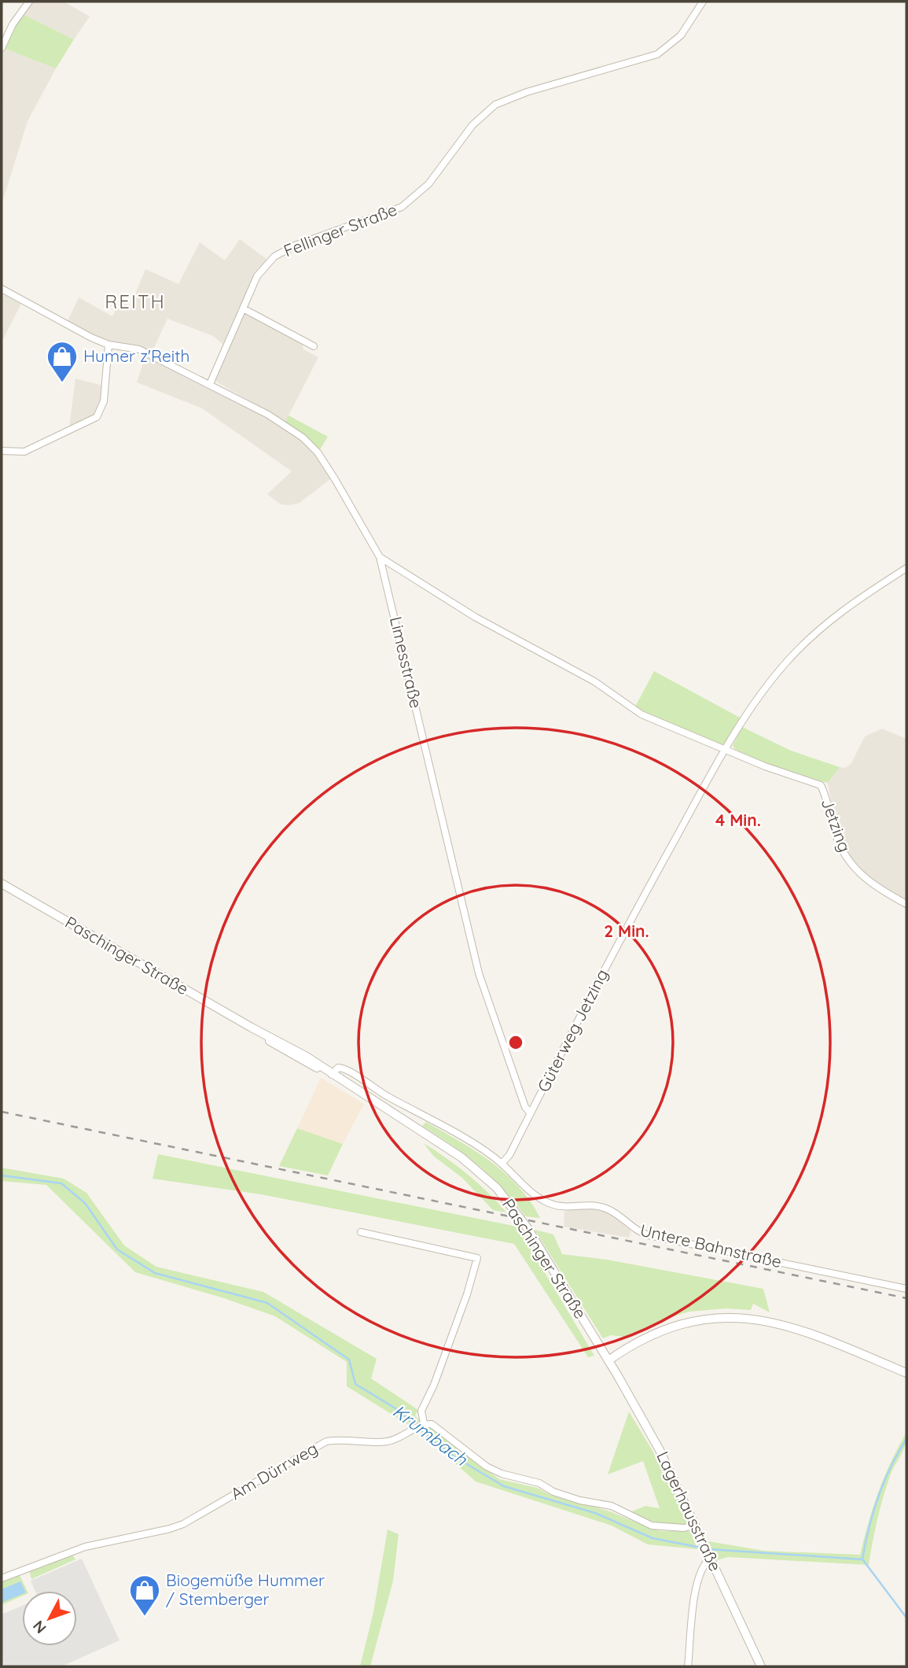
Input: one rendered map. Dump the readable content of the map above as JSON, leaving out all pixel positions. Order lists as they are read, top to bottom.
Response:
{
  "streets": {
    "street": [
      "Fellinger Straße",
      "Limesstraße",
      "Jetzing",
      "Paschinger Straße",
      "Güterweg Jetzing",
      "Untere Bahnstraße",
      "Am Dürrweg",
      "Lagerhausstraße"
    ]
  },
  "crossings": [
    ["Fellinger Straße", "Limesstraße"],
    ["Limesstraße", "Güterweg Jetzing"],
    ["Jetzing", "Güterweg Jetzing"],
    ["Paschinger Straße", "Untere Bahnstraße"],
    ["Paschinger Straße", "Lagerhausstraße"],
    ["Güterweg Jetzing", "Untere Bahnstraße"]
  ],
  "districts": ["REITH"],
  "water": ["Krumbach"],
  "places": {
    "shop": ["Humer z'Reith", "Biogemüße Hummer / Stemberger"]
  },
  "north": "bottom left",
  "rings": ["4 Min.", "2 Min."]
}
